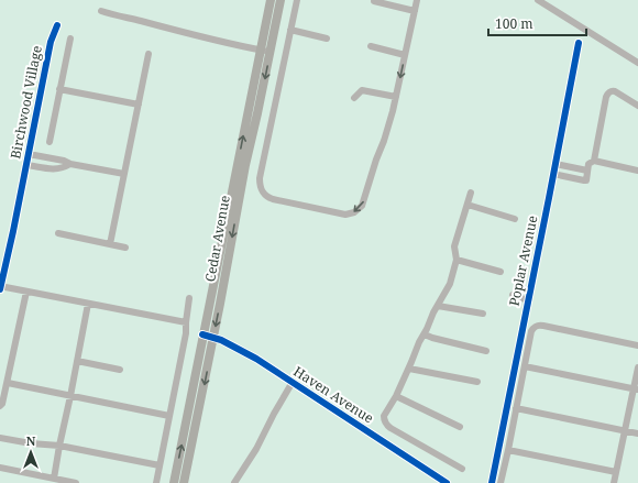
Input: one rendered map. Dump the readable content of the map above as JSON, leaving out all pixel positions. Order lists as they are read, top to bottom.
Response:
{
  "streets": {
    "main road": ["Cedar Avenue"],
    "street": ["Birchwood Village", "Poplar Avenue", "Haven Avenue"]
  },
  "crossings": [
    ["Cedar Avenue", "Haven Avenue"]
  ],
  "scale_bar": "100 m",
  "north": "top"
}
